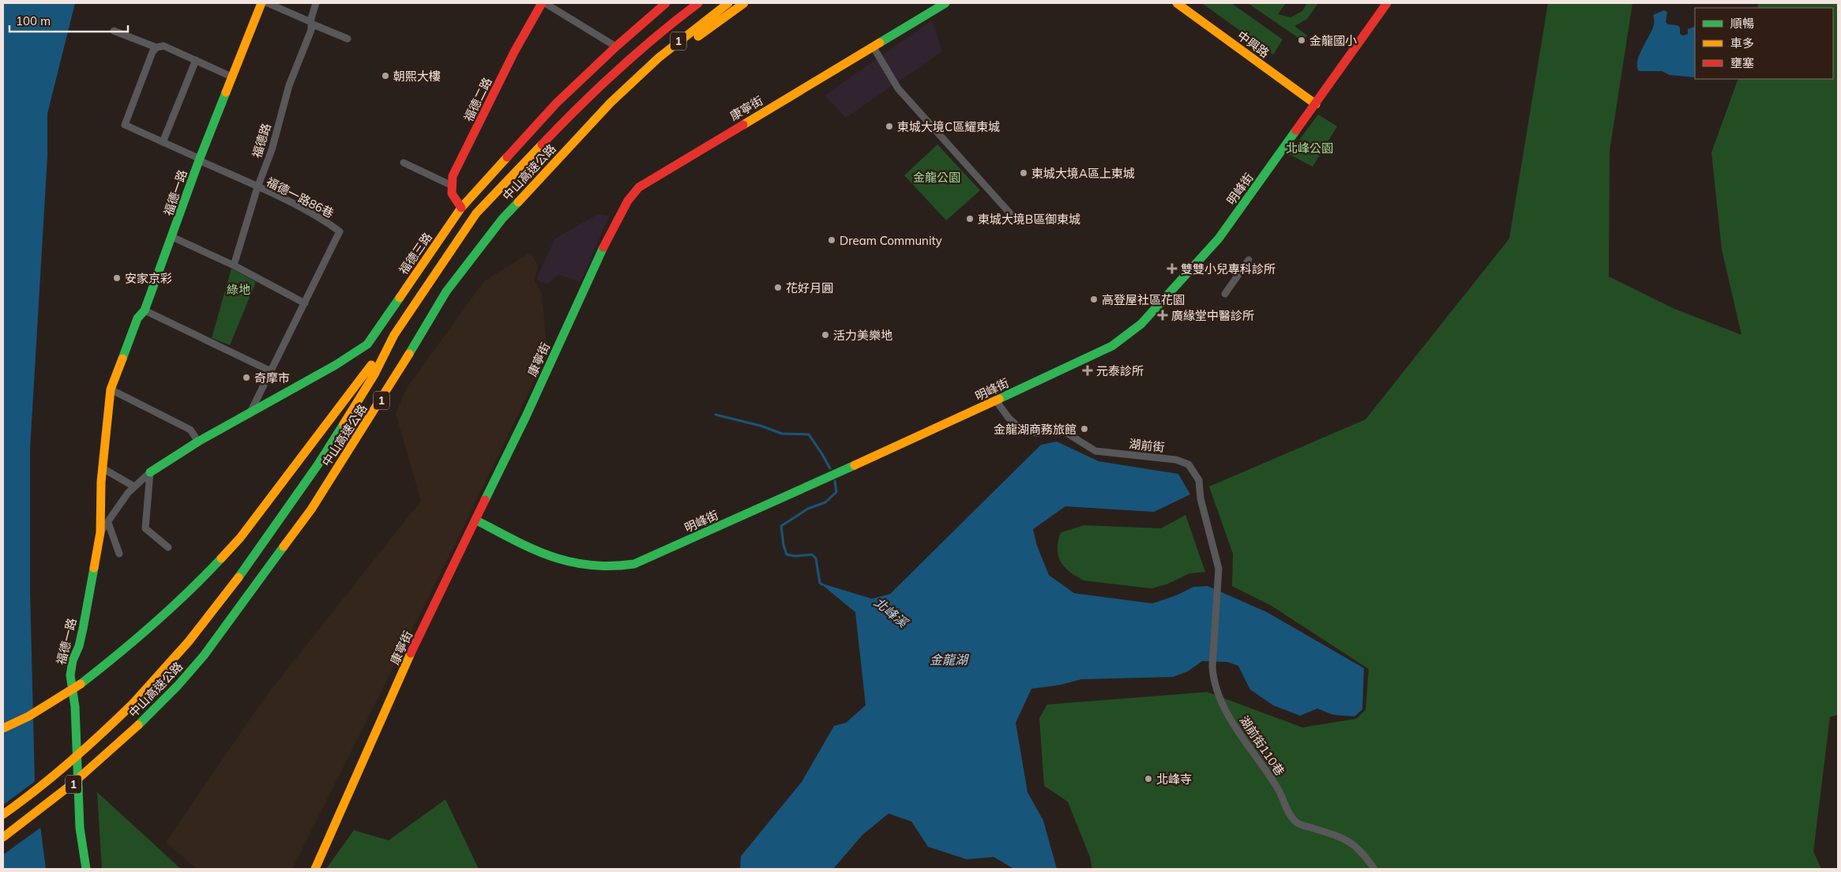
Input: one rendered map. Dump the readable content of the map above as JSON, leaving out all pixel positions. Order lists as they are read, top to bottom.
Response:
{
  "streets": {
    "main road": [
      "1",
      "中興路",
      "福德二路",
      "康寧街",
      "中山高速公路",
      "明峰街",
      "福德一路",
      "福德三路"
    ],
    "street": [
      "福德路",
      "福德一路86巷",
      "湖前街",
      "湖前街110巷"
    ]
  },
  "crossings": [
    ["1", "中山高速公路"],
    ["中興路", "明峰街"],
    ["康寧街", "明峰街"],
    ["福德路", "福德一路86巷"],
    ["明峰街", "湖前街"],
    ["福德一路", "福德一路86巷"],
    ["福德一路86巷", "福德三路"],
    ["湖前街", "湖前街110巷"]
  ],
  "water": ["北峰溪", "金龍湖"],
  "parks": ["北峰公園", "金龍公園", "綠地"],
  "places": {
    "other": [
      "金龍國小",
      "朝熙大樓",
      "東城大境C區耀東城",
      "東城大境A區上東城",
      "東城大境B區御東城",
      "Dream Community",
      "安家京彩",
      "花好月圓",
      "高登屋社區花園",
      "活力美樂地",
      "奇摩市",
      "金龍湖商務旅館",
      "北峰寺"
    ],
    "health": ["雙雙小兒專科診所", "廣緣堂中醫診所", "元泰診所"]
  },
  "legend": ["順暢", "車多", "壅塞"],
  "scale_bar": "100 m"
}
